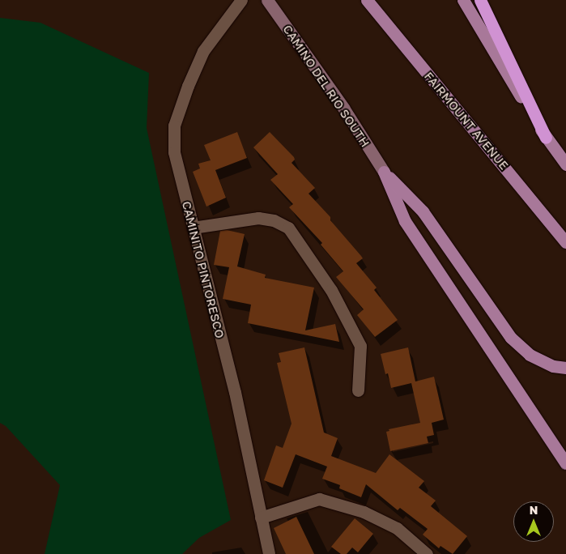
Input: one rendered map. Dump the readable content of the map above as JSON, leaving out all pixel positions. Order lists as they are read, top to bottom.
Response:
{
  "streets": {
    "main road": ["FAIRMOUNT AVENUE"],
    "street": ["CAMINO DEL RIO SOUTH", "CAMINITO PINTORESCO"]
  },
  "north": "top"
}
